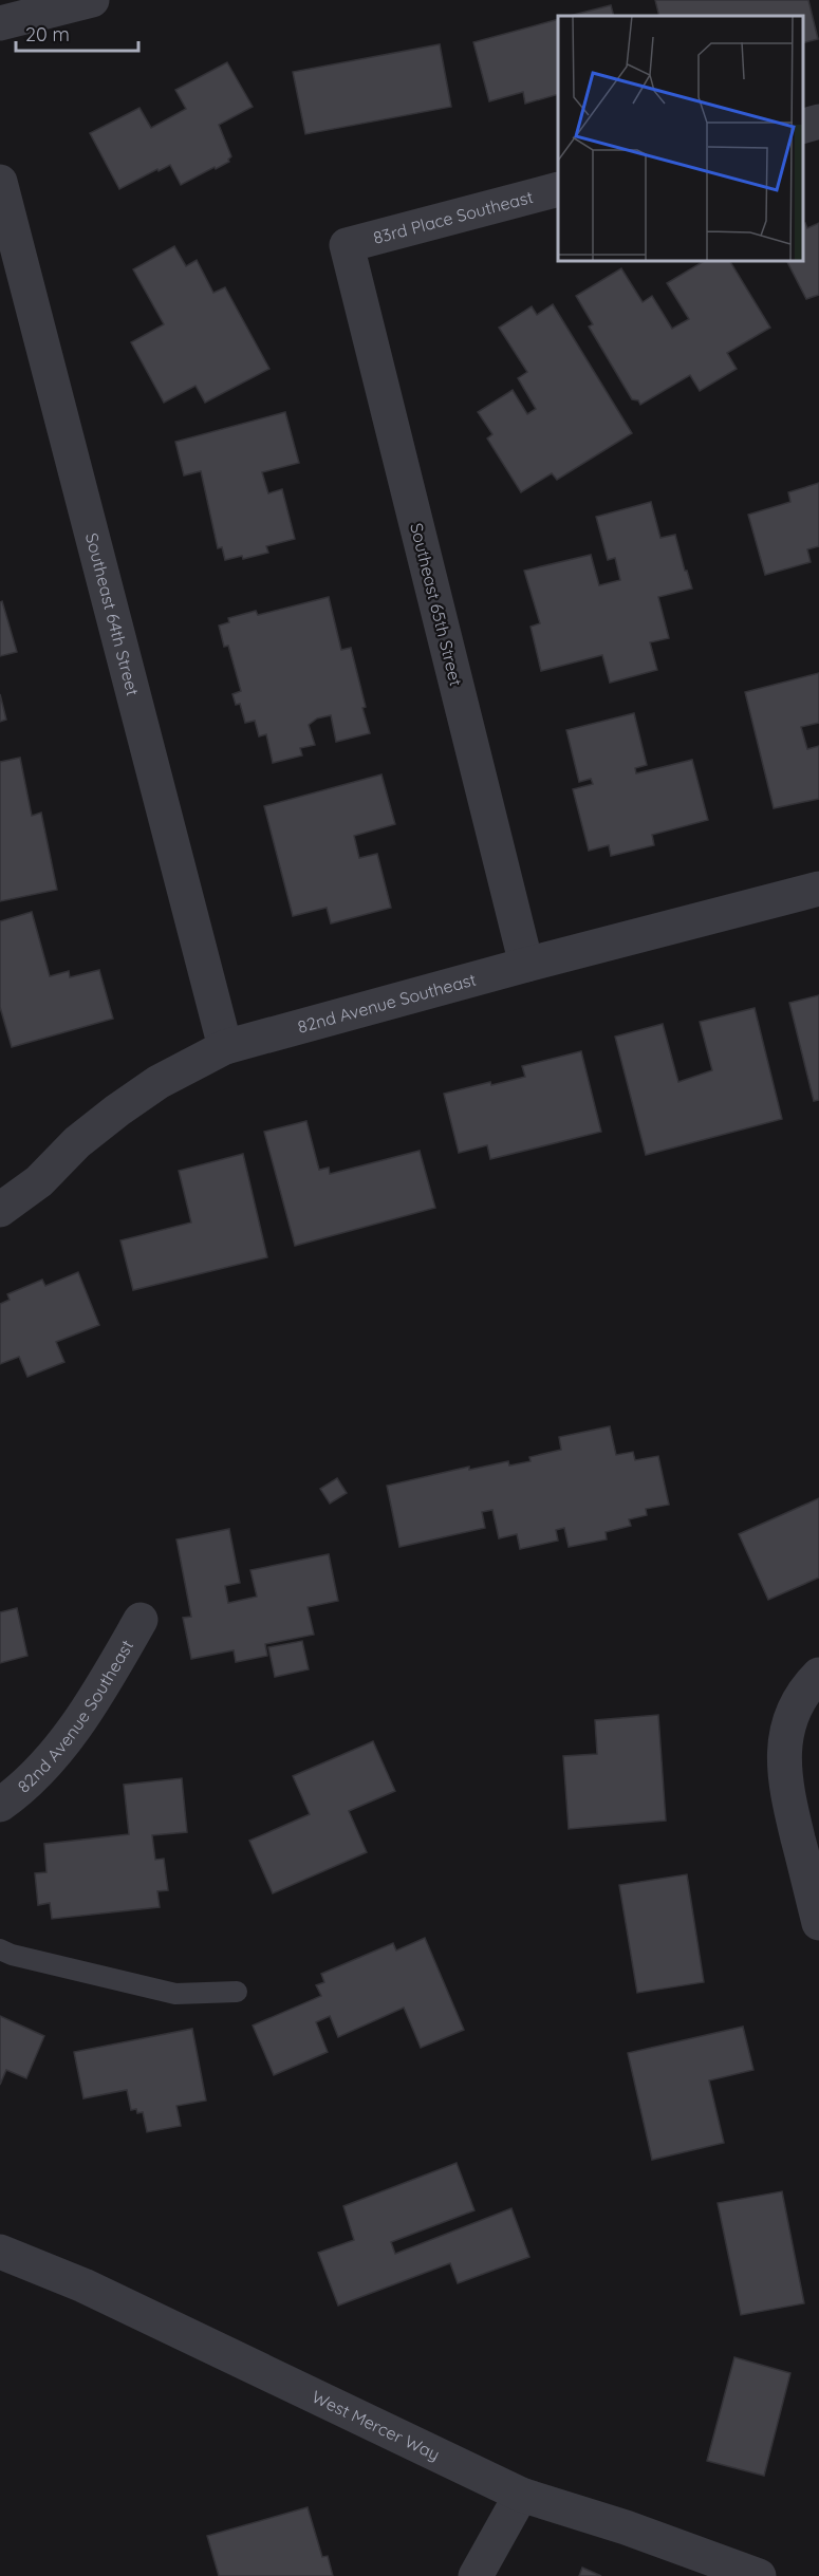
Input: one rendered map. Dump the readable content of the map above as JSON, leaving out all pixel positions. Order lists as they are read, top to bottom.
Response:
{
  "streets": {
    "street": [
      "83rd Place Southeast",
      "Southeast 65th Street",
      "Southeast 64th Street",
      "82nd Avenue Southeast",
      "West Mercer Way"
    ]
  },
  "crossings": [
    ["83rd Place Southeast", "Southeast 65th Street"],
    ["Southeast 65th Street", "82nd Avenue Southeast"],
    ["Southeast 64th Street", "82nd Avenue Southeast"]
  ],
  "scale_bar": "20 m"
}
